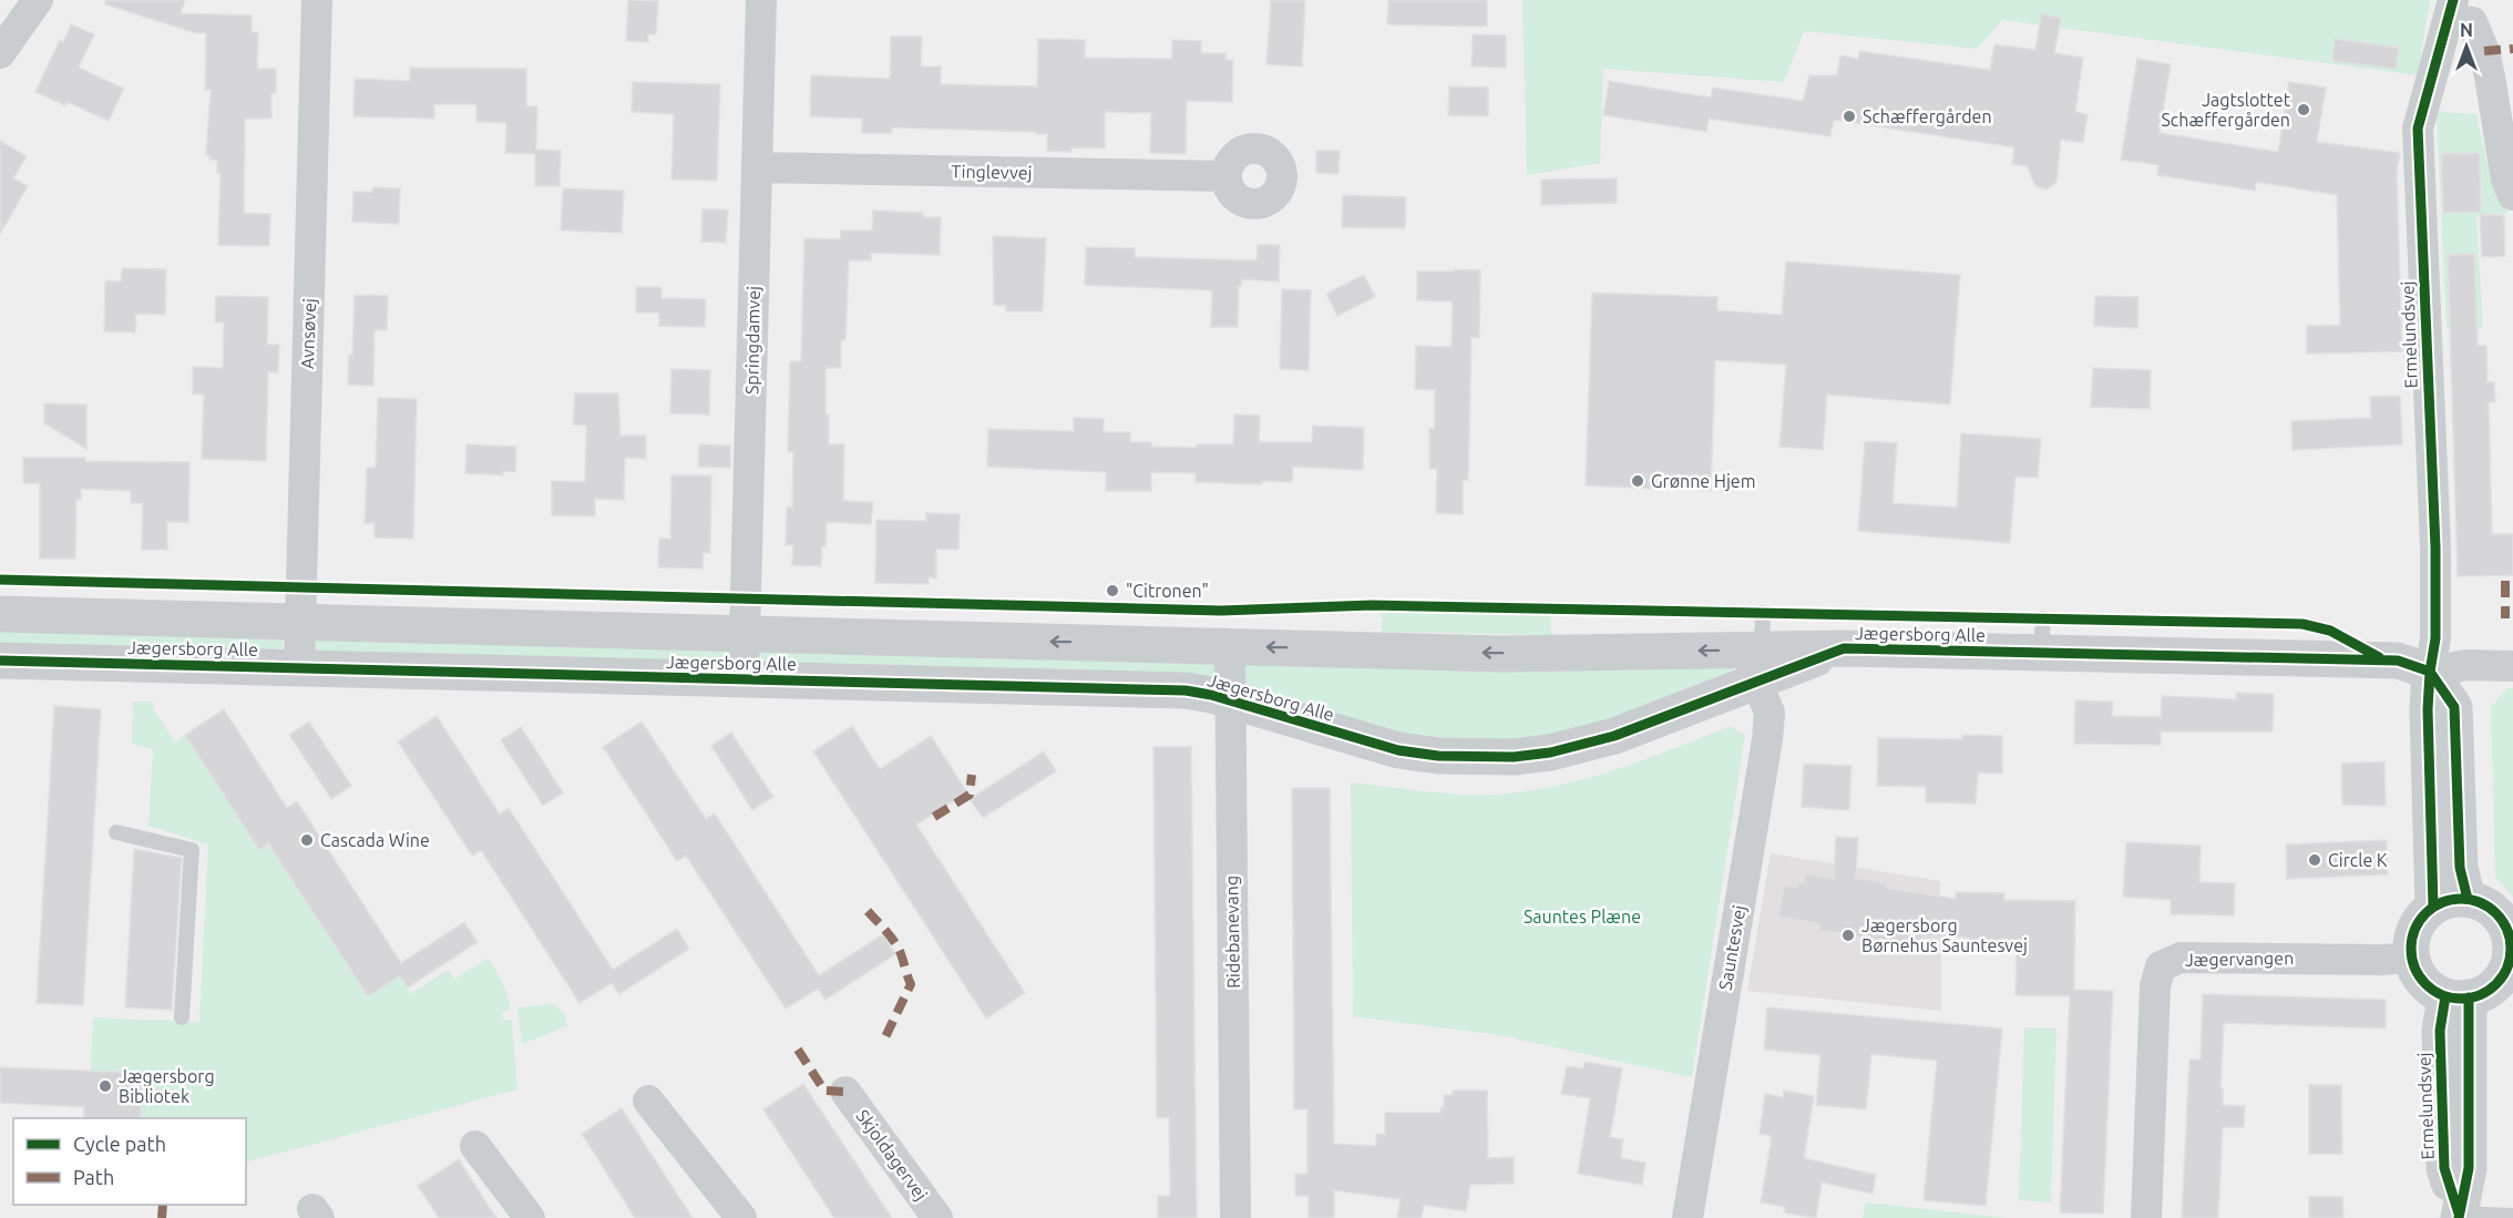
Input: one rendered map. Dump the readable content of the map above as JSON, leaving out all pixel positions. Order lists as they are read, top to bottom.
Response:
{
  "streets": {
    "street": [
      "Tinglevvej",
      "Avnsøvej",
      "Ermelundsvej",
      "Springdamvej",
      "Jægersborg Alle",
      "Ridebanevang",
      "Sauntesvej",
      "Jægervangen",
      "Skjoldagervej"
    ]
  },
  "crossings": [
    ["Tinglevvej", "Springdamvej"],
    ["Avnsøvej", "Jægersborg Alle"],
    ["Ermelundsvej", "Jægersborg Alle"],
    ["Ermelundsvej", "Jægervangen"],
    ["Springdamvej", "Jægersborg Alle"],
    ["Jægersborg Alle", "Ridebanevang"],
    ["Jægersborg Alle", "Sauntesvej"]
  ],
  "parks": ["Sauntes Plæne"],
  "places": [
    "Jagtslottet Schæffergården",
    "Schæffergården",
    "Grønne Hjem",
    "\"Citronen\"",
    "Cascada Wine",
    "Circle K",
    "Jægersborg Børnehus Sauntesvej",
    "Jægersborg Bibliotek"
  ],
  "legend": ["Cycle path", "Path"],
  "north": "top"
}
